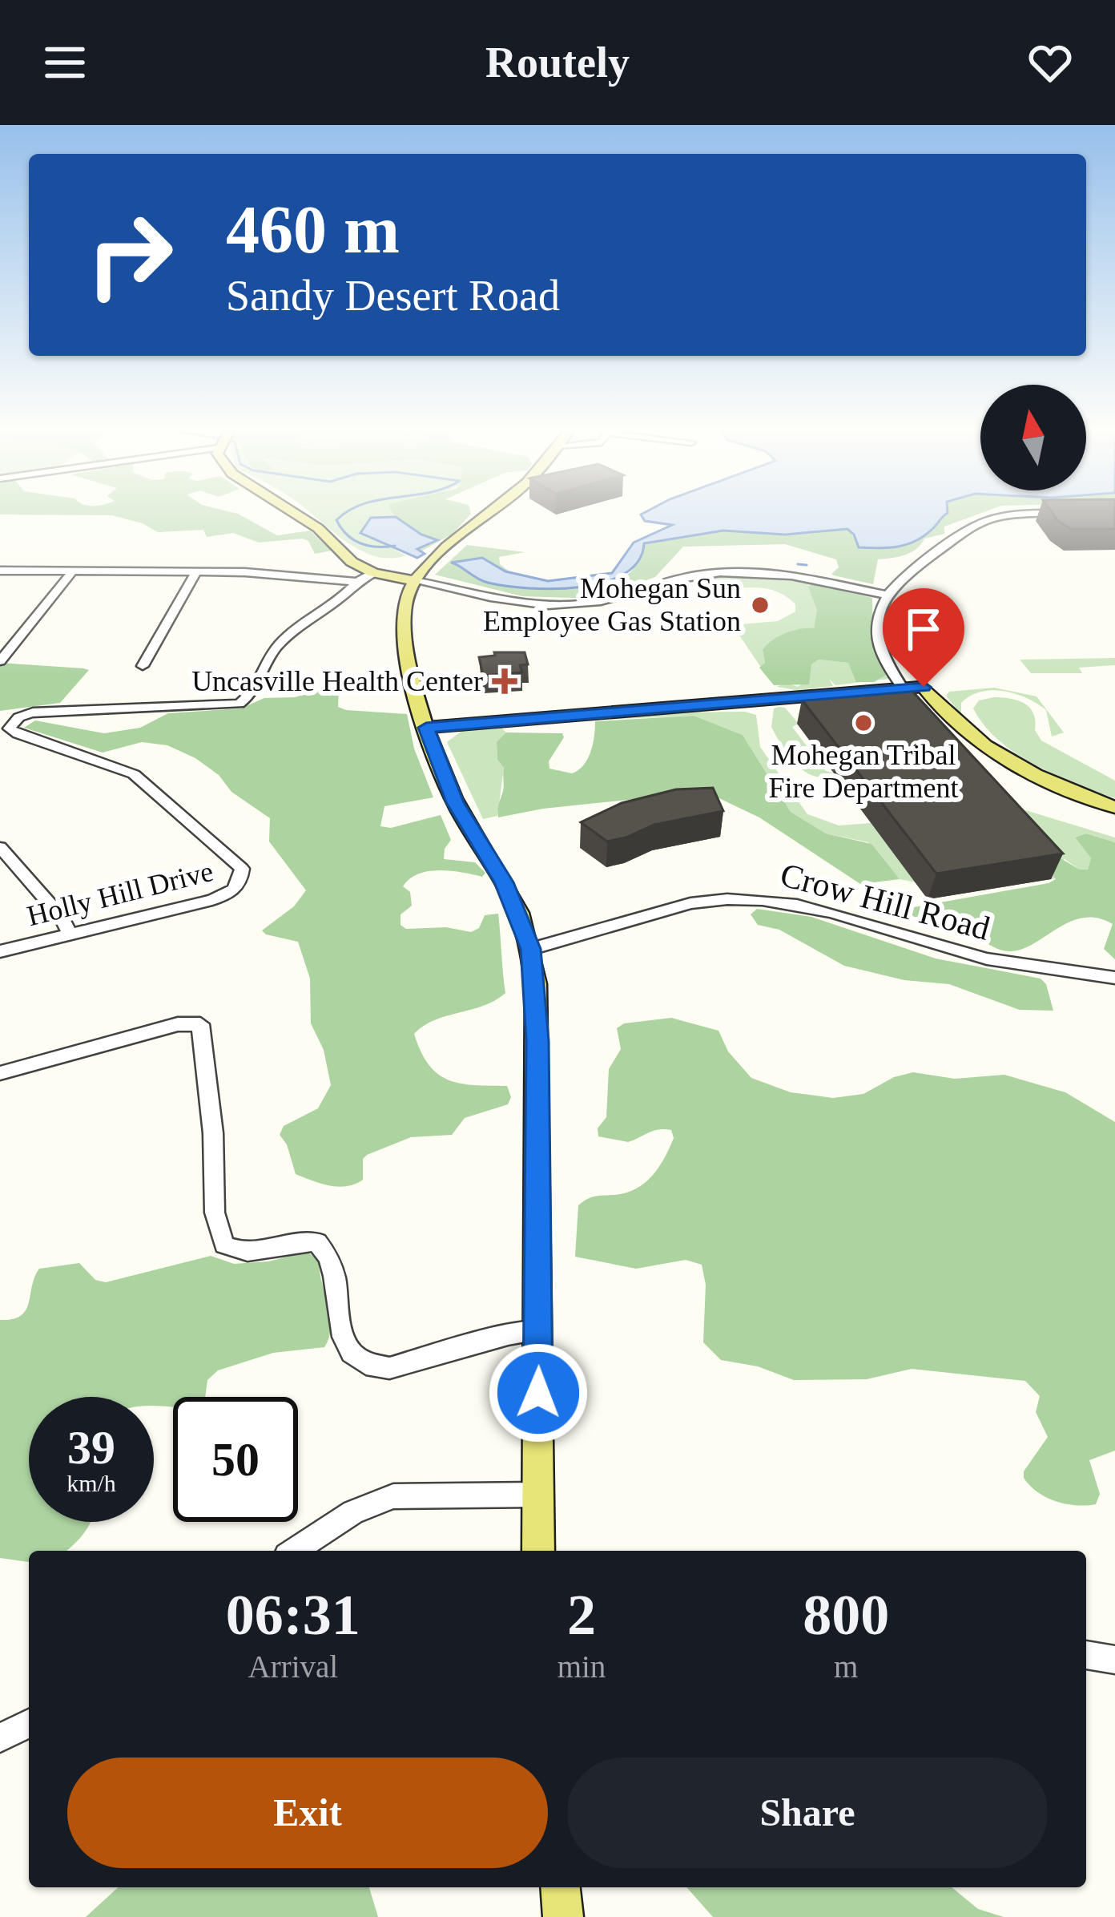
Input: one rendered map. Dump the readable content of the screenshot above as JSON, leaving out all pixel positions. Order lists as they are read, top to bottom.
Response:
{
  "streets": {
    "street": ["Holly Hill Drive", "Crow Hill Road"]
  },
  "places": {
    "other": ["Mohegan Sun Employee Gas Station", "Mohegan Tribal Fire Department"],
    "health": ["Uncasville Health Center"]
  },
  "north": "top",
  "page": {
    "header": "Routely",
    "turn": ["460 m", "Sandy Desert Road"],
    "speed": "39 km/h",
    "limit": "50",
    "eta": [
      "06:31",
      "Arrival",
      "2",
      "min",
      "800",
      "m"
    ],
    "buttons": ["Exit", "Share"]
  }
}
